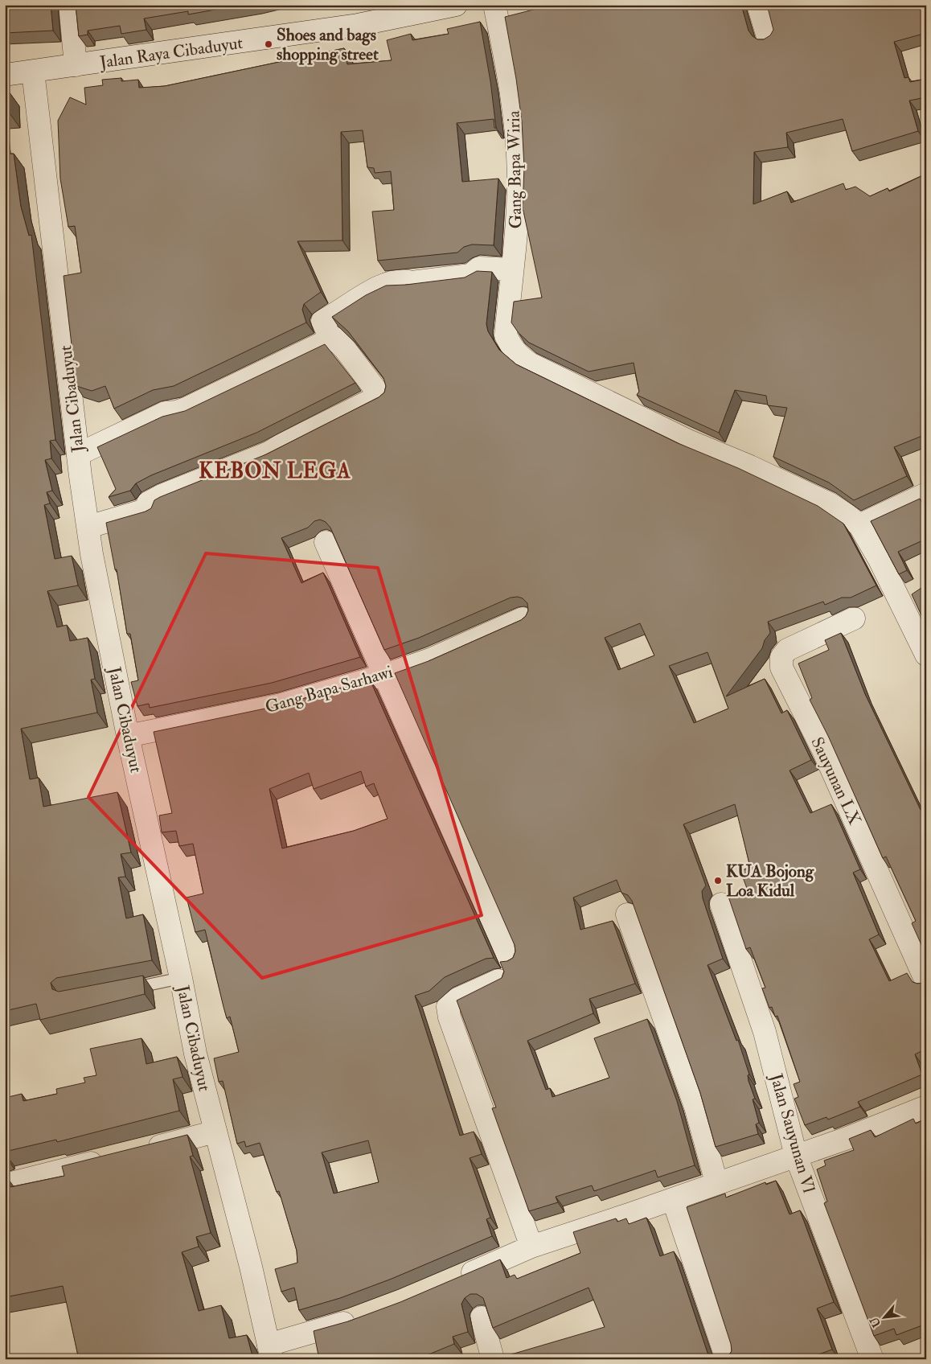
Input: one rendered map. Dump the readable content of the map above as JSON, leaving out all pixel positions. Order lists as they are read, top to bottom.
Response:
{
  "streets": {
    "street": [
      "Jalan Raya Cibaduyut",
      "Gang Bapa Wiria",
      "Jalan Cibaduyut",
      "Gang Bapa Sarhawi",
      "Sauyunan LX",
      "Jalan Sauyunan Vl"
    ]
  },
  "crossings": [
    ["Jalan Raya Cibaduyut", "Jalan Cibaduyut"],
    ["Jalan Cibaduyut", "Gang Bapa Sarhawi"]
  ],
  "districts": ["KEBON LEGA"],
  "places": ["Shoes and bags shopping street", "KUA Bojong Loa Kidul"],
  "north": "bottom left"
}
